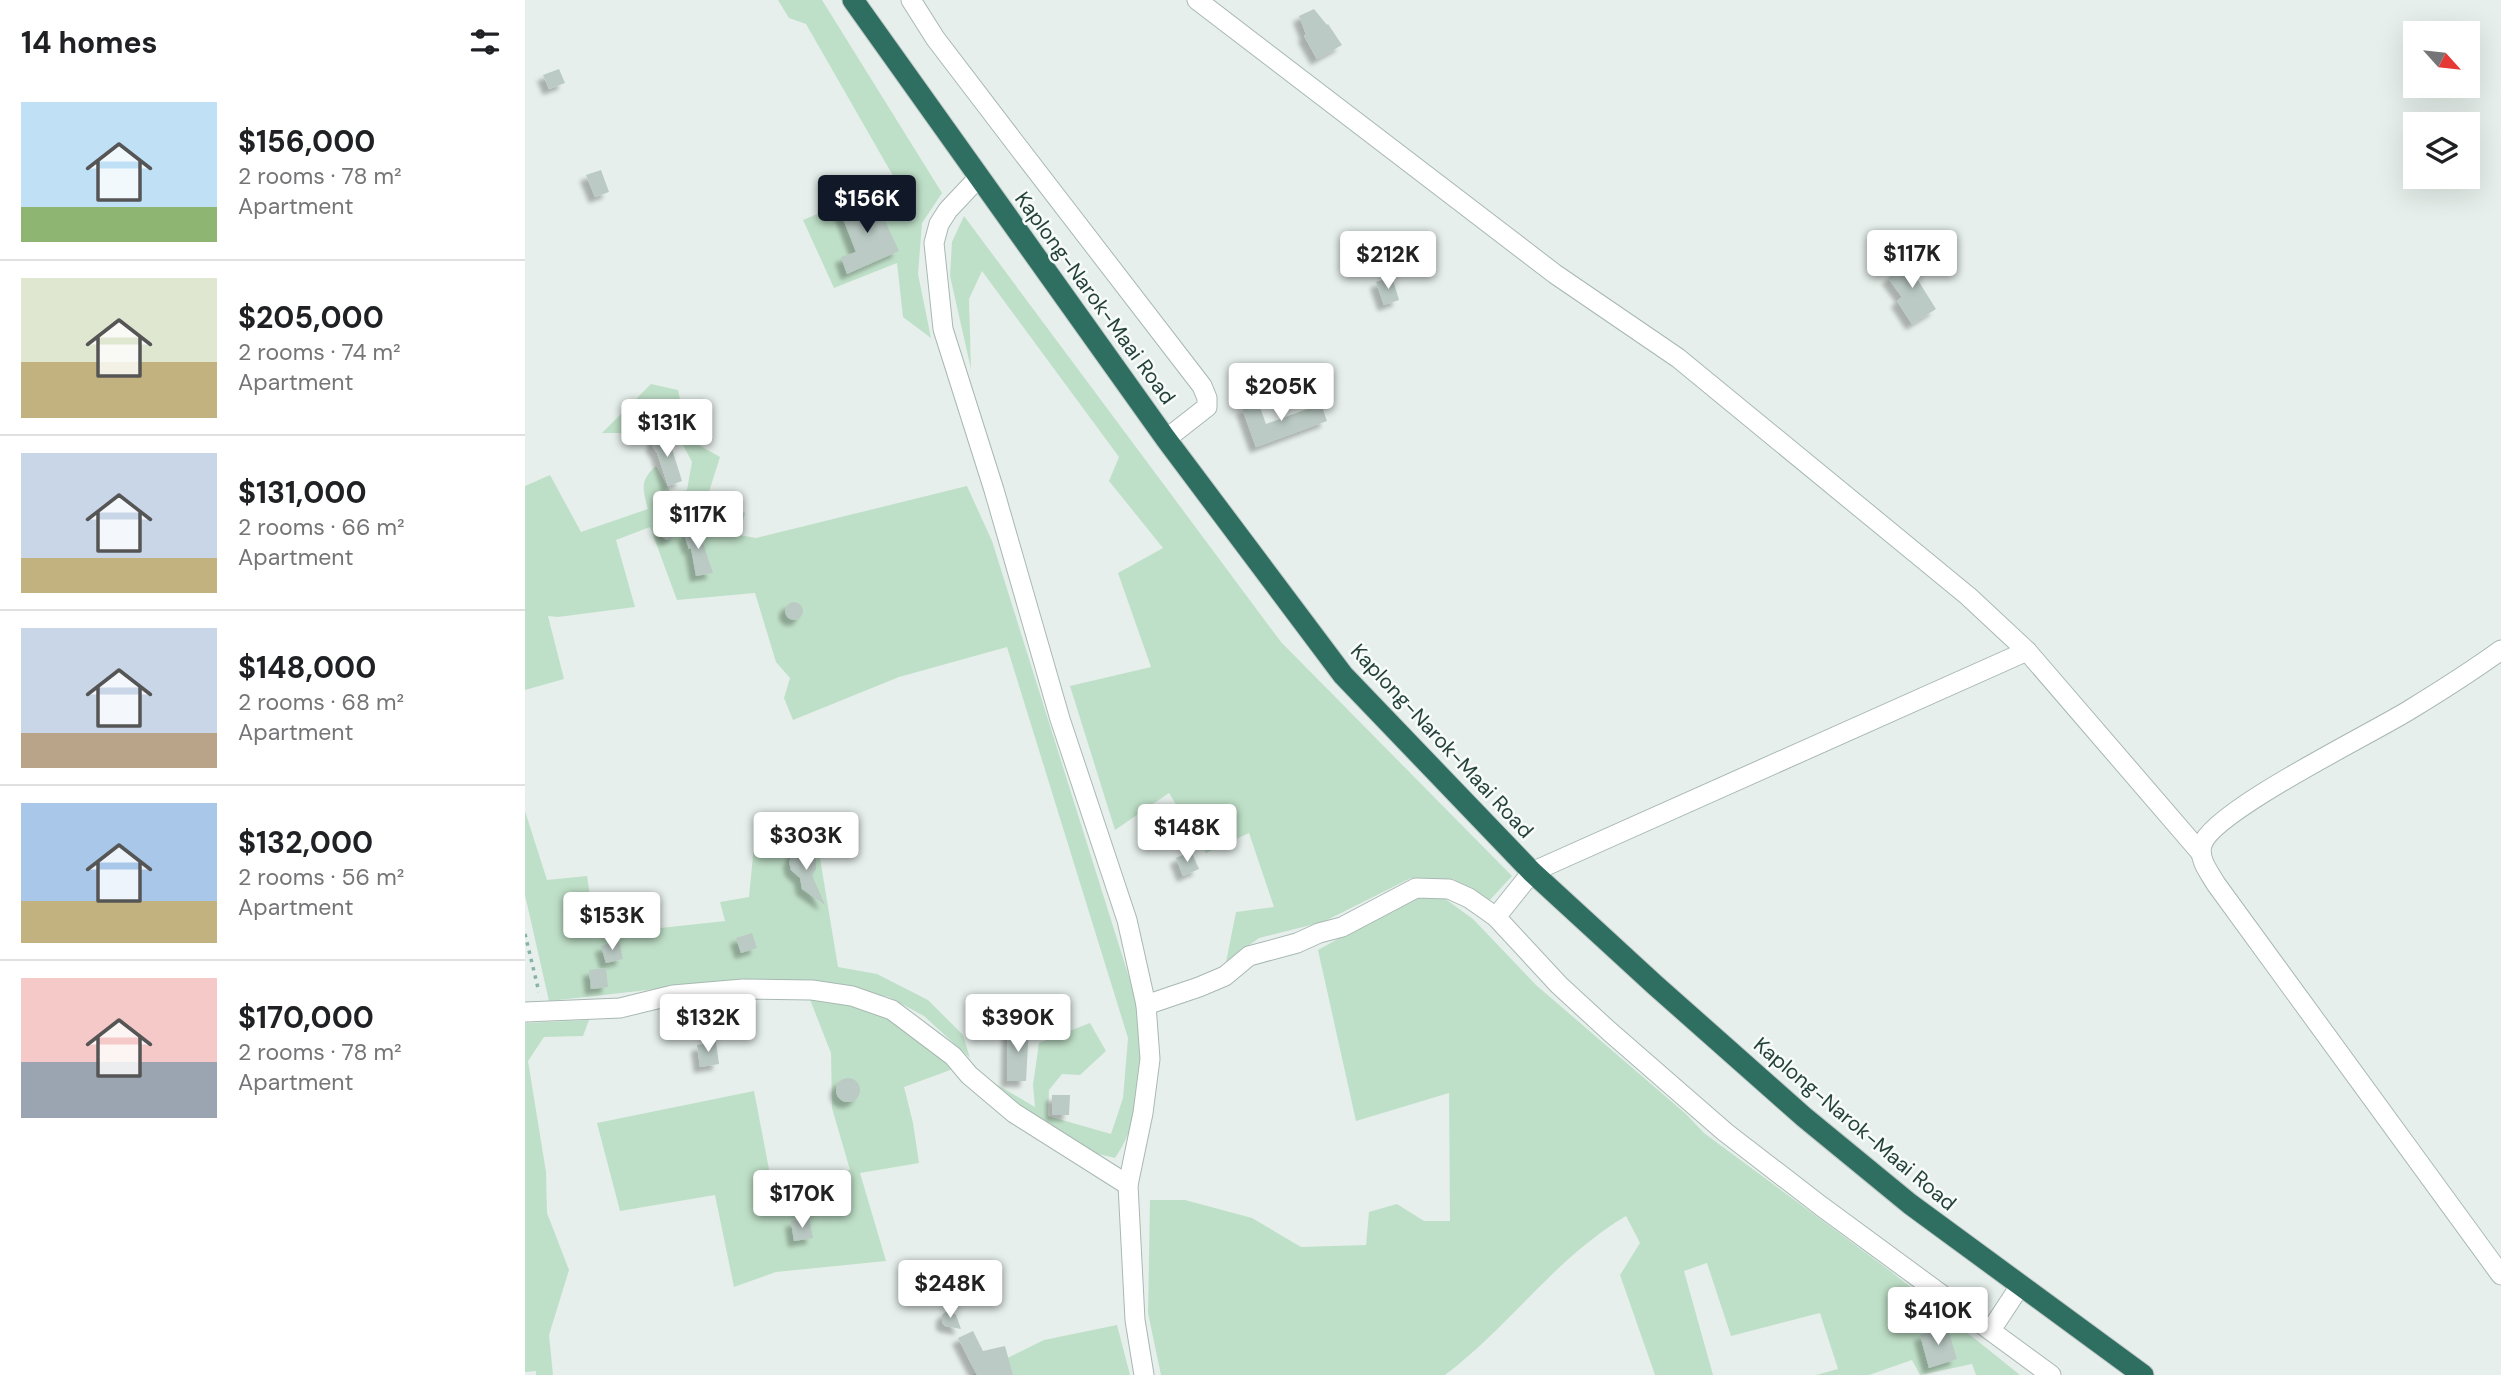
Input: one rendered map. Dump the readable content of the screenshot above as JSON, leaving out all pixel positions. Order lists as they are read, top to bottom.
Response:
{
  "streets": {
    "highway": ["Kaplong-Narok-Maai Road"]
  },
  "north": "bottom right",
  "page": {
    "heading": "14 homes",
    "list": [
      {
        "name": "$156,000",
        "note": "2 rooms · 78 m² · Apartment"
      },
      {
        "name": "$205,000",
        "note": "2 rooms · 74 m² · Apartment"
      },
      {
        "name": "$131,000",
        "note": "2 rooms · 66 m² · Apartment"
      },
      {
        "name": "$148,000",
        "note": "2 rooms · 68 m² · Apartment"
      },
      {
        "name": "$132,000",
        "note": "2 rooms · 56 m² · Apartment"
      },
      {
        "name": "$170,000",
        "note": "2 rooms · 78 m² · Apartment"
      }
    ],
    "price": [
      "$156K",
      "$117K",
      "$212K",
      "$205K",
      "$131K",
      "$117K",
      "$148K",
      "$303K",
      "$153K",
      "$132K",
      "$390K",
      "$170K",
      "$248K",
      "$410K"
    ]
  }
}
